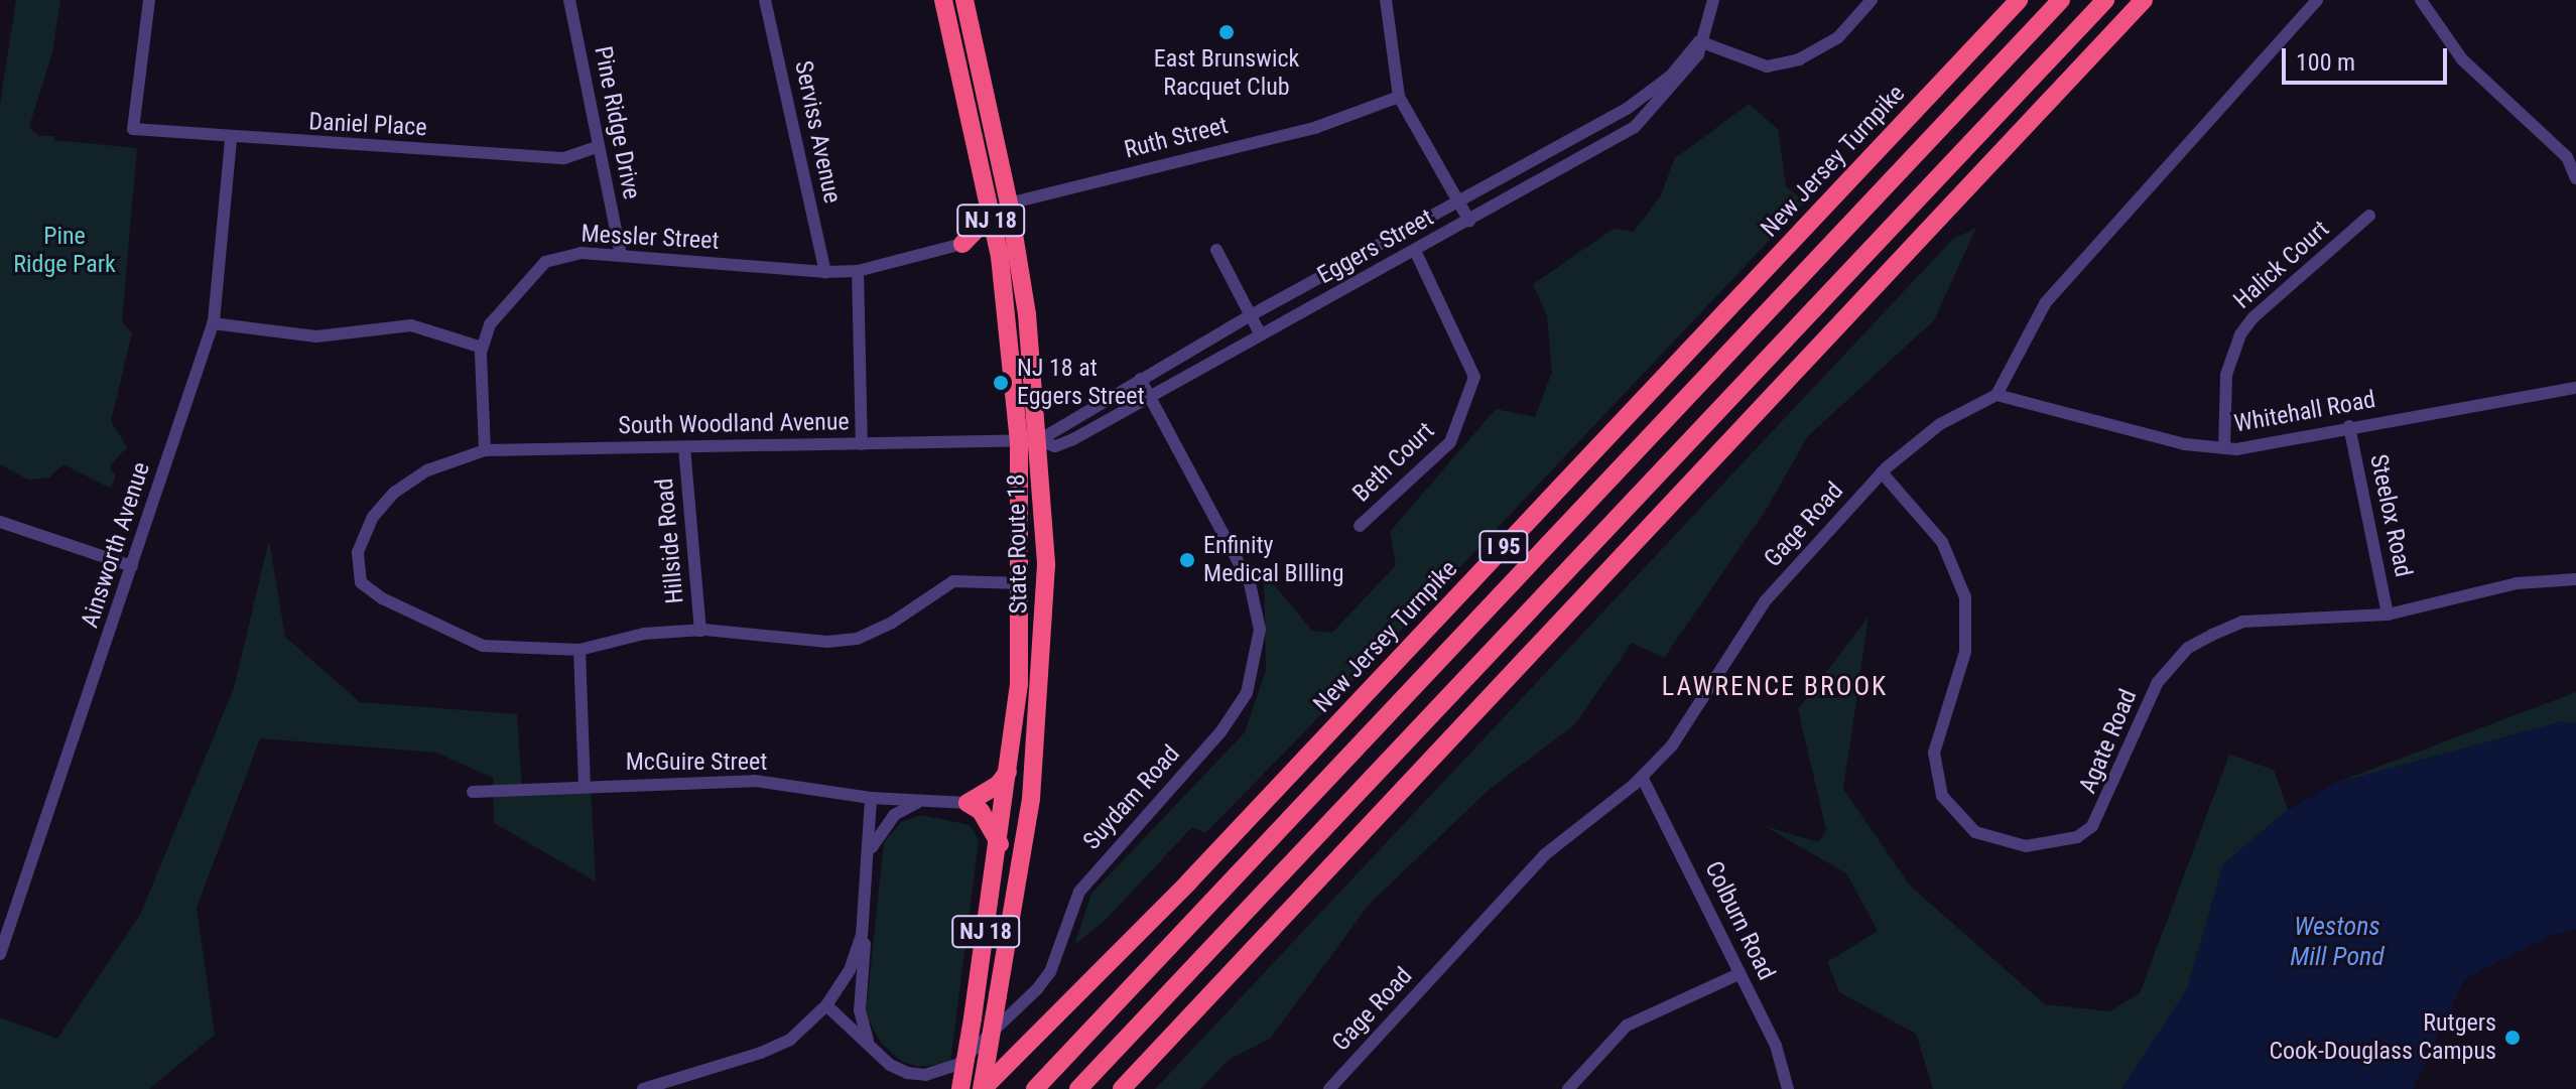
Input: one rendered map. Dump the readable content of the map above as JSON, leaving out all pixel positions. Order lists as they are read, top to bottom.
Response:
{
  "streets": {
    "highway": [
      "New Jersey Turnpike",
      "NJ 18",
      "State Route 18",
      "I 95"
    ],
    "street": [
      "Pine Ridge Drive",
      "Daniel Place",
      "Serviss Avenue",
      "Ruth Street",
      "Messler Street",
      "Eggers Street",
      "Halick Court",
      "Whitehall Road",
      "South Woodland Avenue",
      "Beth Court",
      "Steelox Road",
      "Gage Road",
      "Hillside Road",
      "Ainsworth Avenue",
      "Agate Road",
      "McGuire Street",
      "Suydam Road",
      "Colburn Road"
    ]
  },
  "crossings": [
    ["Pine Ridge Drive", "Daniel Place"],
    ["Pine Ridge Drive", "Messler Street"],
    ["Daniel Place", "Ainsworth Avenue"],
    ["Serviss Avenue", "Messler Street"],
    ["Ruth Street", "State Route 18"],
    ["New Jersey Turnpike", "State Route 18"],
    ["Messler Street", "South Woodland Avenue"],
    ["Eggers Street", "South Woodland Avenue"],
    ["Eggers Street", "Beth Court"],
    ["Eggers Street", "State Route 18"],
    ["Eggers Street", "Suydam Road"],
    ["Halick Court", "Whitehall Road"],
    ["Whitehall Road", "Steelox Road"],
    ["Whitehall Road", "Gage Road"],
    ["South Woodland Avenue", "Hillside Road"],
    ["South Woodland Avenue", "State Route 18"],
    ["Steelox Road", "Agate Road"],
    ["Gage Road", "Agate Road"],
    ["Gage Road", "Colburn Road"]
  ],
  "districts": ["LAWRENCE BROOK"],
  "water": ["Westons Mill Pond"],
  "parks": ["Pine Ridge Park"],
  "places": [
    "East Brunswick Racquet Club",
    "NJ 18 at Eggers Street",
    "Enfinity Medical BIlling",
    "Rutgers Cook-Douglass Campus"
  ],
  "scale_bar": "100 m"
}
